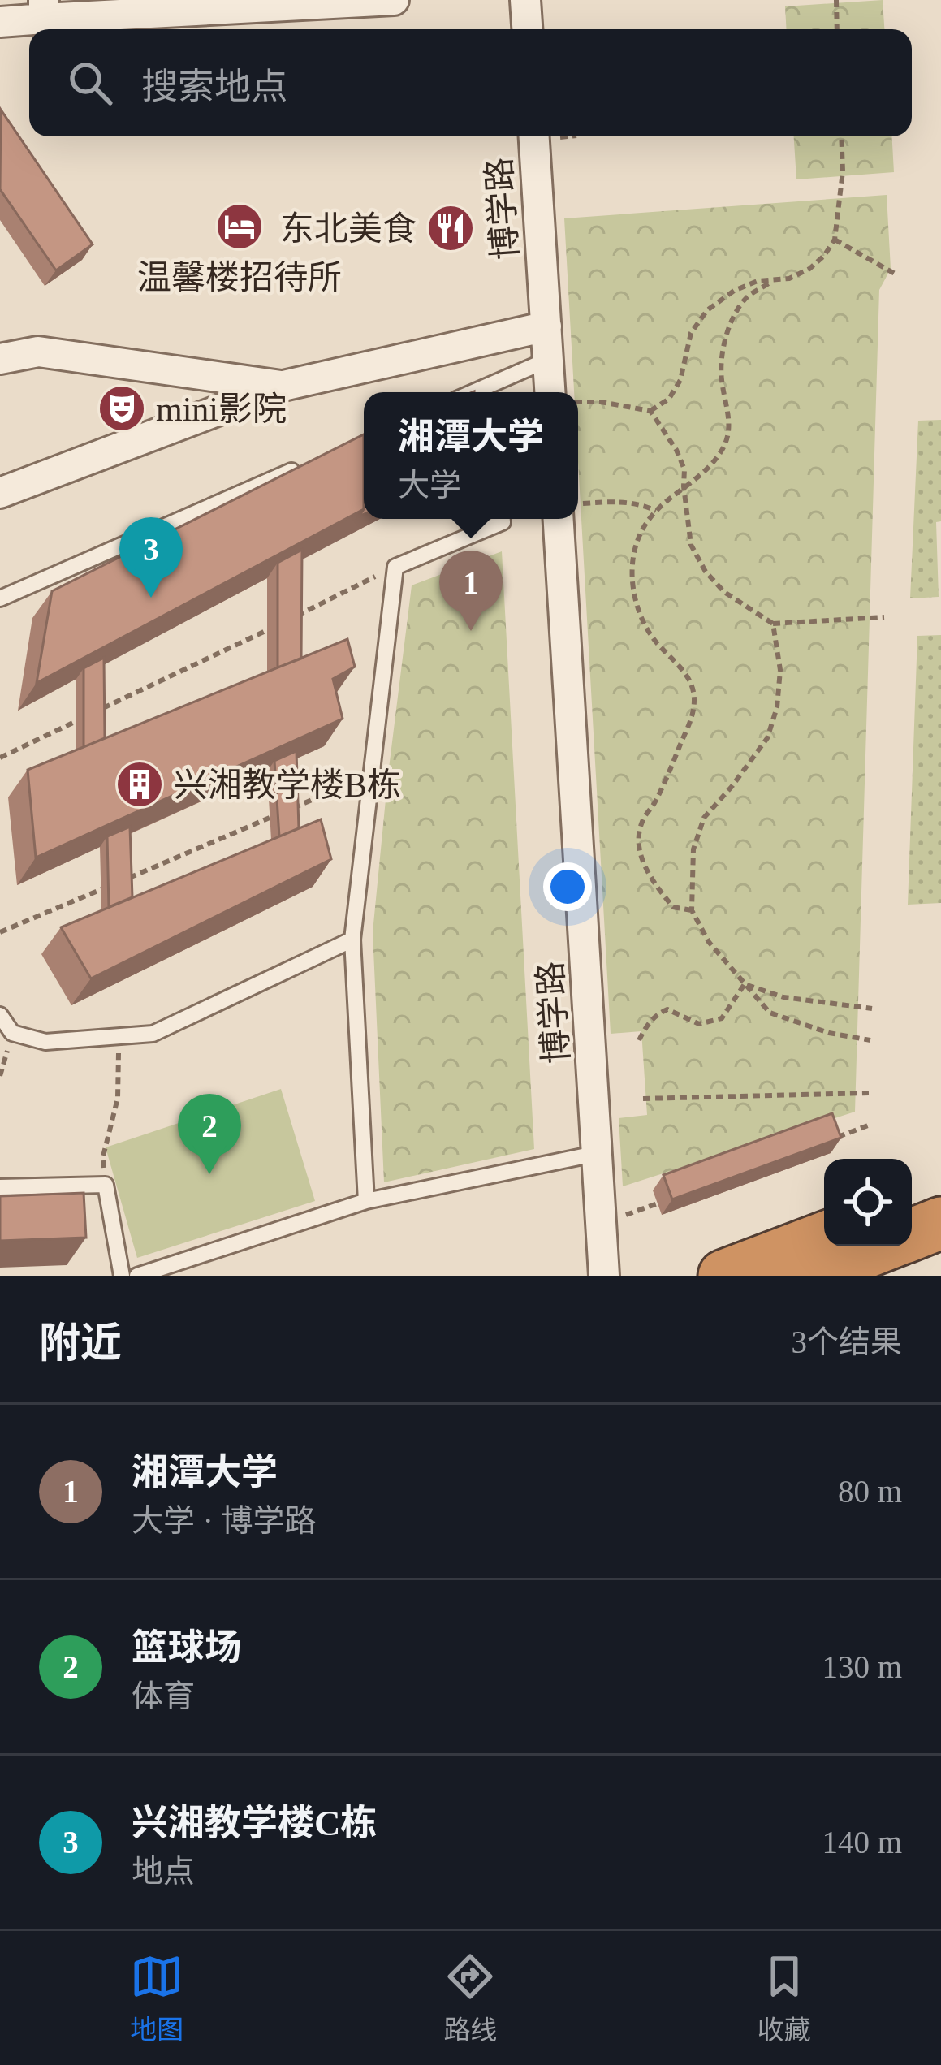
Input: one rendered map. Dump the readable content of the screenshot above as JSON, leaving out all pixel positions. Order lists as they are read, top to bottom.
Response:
{
  "streets": {
    "street": ["博学路"]
  },
  "places": {
    "hotel": ["温馨楼招待所"],
    "restaurant": ["东北美食"],
    "theatre": ["mini影院"],
    "building": ["兴湘教学楼B栋"]
  },
  "page": {
    "search": "搜索地点",
    "popup": ["湘潭大学", "大学"],
    "pins": ["3", "1", "2"],
    "heading": ["附近", "3个结果"],
    "list": [
      {
        "mark": "1",
        "name": "湘潭大学",
        "note": "大学 · 博学路",
        "value": "80 m"
      },
      {
        "mark": "2",
        "name": "篮球场",
        "note": "体育",
        "value": "130 m"
      },
      {
        "mark": "3",
        "name": "兴湘教学楼C栋",
        "note": "地点",
        "value": "140 m"
      }
    ],
    "nav": ["地图", "路线", "收藏"]
  }
}
